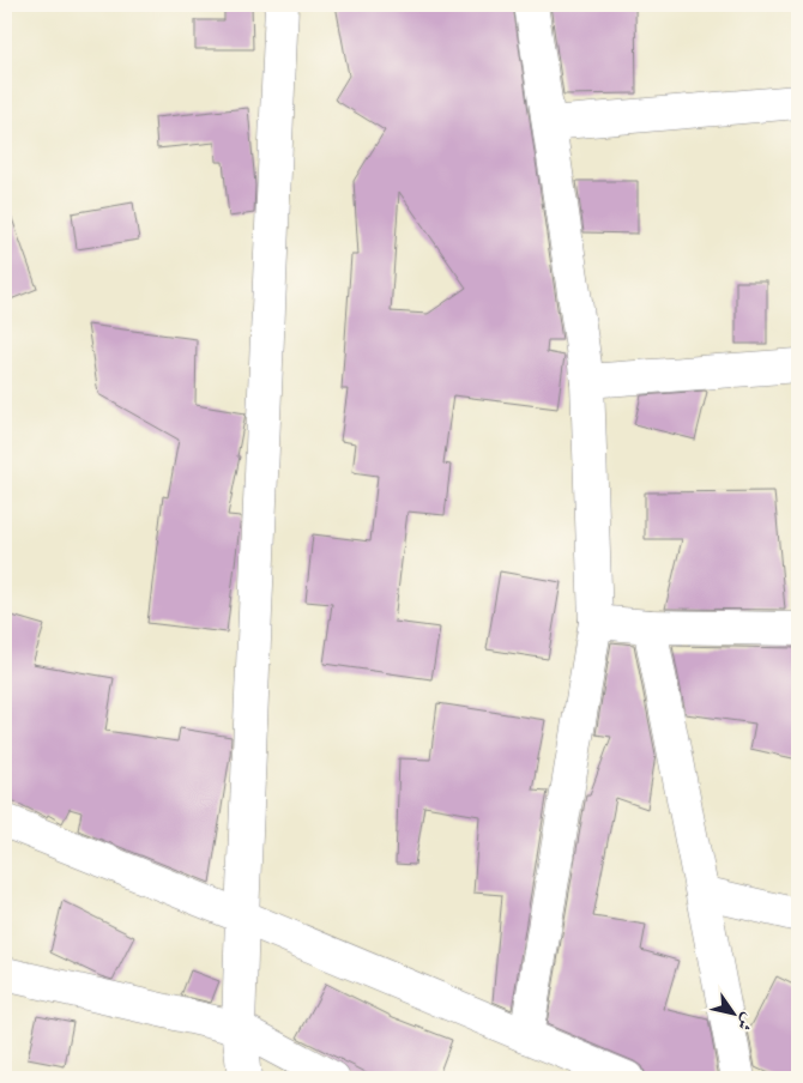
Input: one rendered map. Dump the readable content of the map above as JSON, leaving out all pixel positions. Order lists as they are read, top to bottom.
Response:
{
  "north": "bottom right"
}
